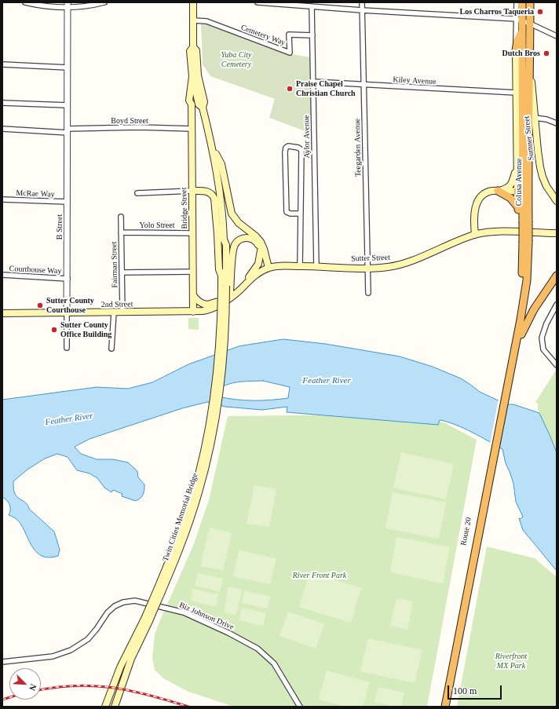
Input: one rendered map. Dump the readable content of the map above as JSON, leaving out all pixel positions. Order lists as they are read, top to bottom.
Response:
{
  "streets": {
    "highway": ["Colusa Avenue", "Route 20"],
    "main road": [
      "Sumner Street",
      "Bridge Street",
      "Sutter Street",
      "2nd Street",
      "Twin Cities Memorial Bridge"
    ],
    "street": [
      "Cemetery Way",
      "Kiley Avenue",
      "Boyd Street",
      "Aylor Avenue",
      "Teegarden Avenue",
      "McRae Way",
      "Yolo Street",
      "B Street",
      "Fairman Street",
      "Courthouse Way",
      "Biz Johnson Drive"
    ]
  },
  "crossings": [
    ["Cemetery Way", "Aylor Avenue"],
    ["Kiley Avenue", "Aylor Avenue"],
    ["Kiley Avenue", "Teegarden Avenue"],
    ["Kiley Avenue", "Colusa Avenue"],
    ["Boyd Street", "Bridge Street"],
    ["Boyd Street", "B Street"],
    ["Aylor Avenue", "Sutter Street"],
    ["Sumner Street", "Colusa Avenue"],
    ["Teegarden Avenue", "Sutter Street"],
    ["Colusa Avenue", "Route 20"],
    ["McRae Way", "B Street"],
    ["Bridge Street", "Yolo Street"],
    ["Bridge Street", "Sutter Street"],
    ["Bridge Street", "2nd Street"],
    ["Yolo Street", "Fairman Street"],
    ["B Street", "Courthouse Way"],
    ["B Street", "2nd Street"],
    ["Sutter Street", "2nd Street"],
    ["Fairman Street", "2nd Street"]
  ],
  "water": ["Feather River"],
  "parks": ["Yuba City Cemetery", "River Front Park", "Riverfront MX Park"],
  "places": [
    "Los Charros Taqueria",
    "Dutch Bros",
    "Praise Chapel Christian Church",
    "Sutter County Courthouse",
    "Sutter County Office Building"
  ],
  "scale_bar": "100 m",
  "north": "bottom right"
}
